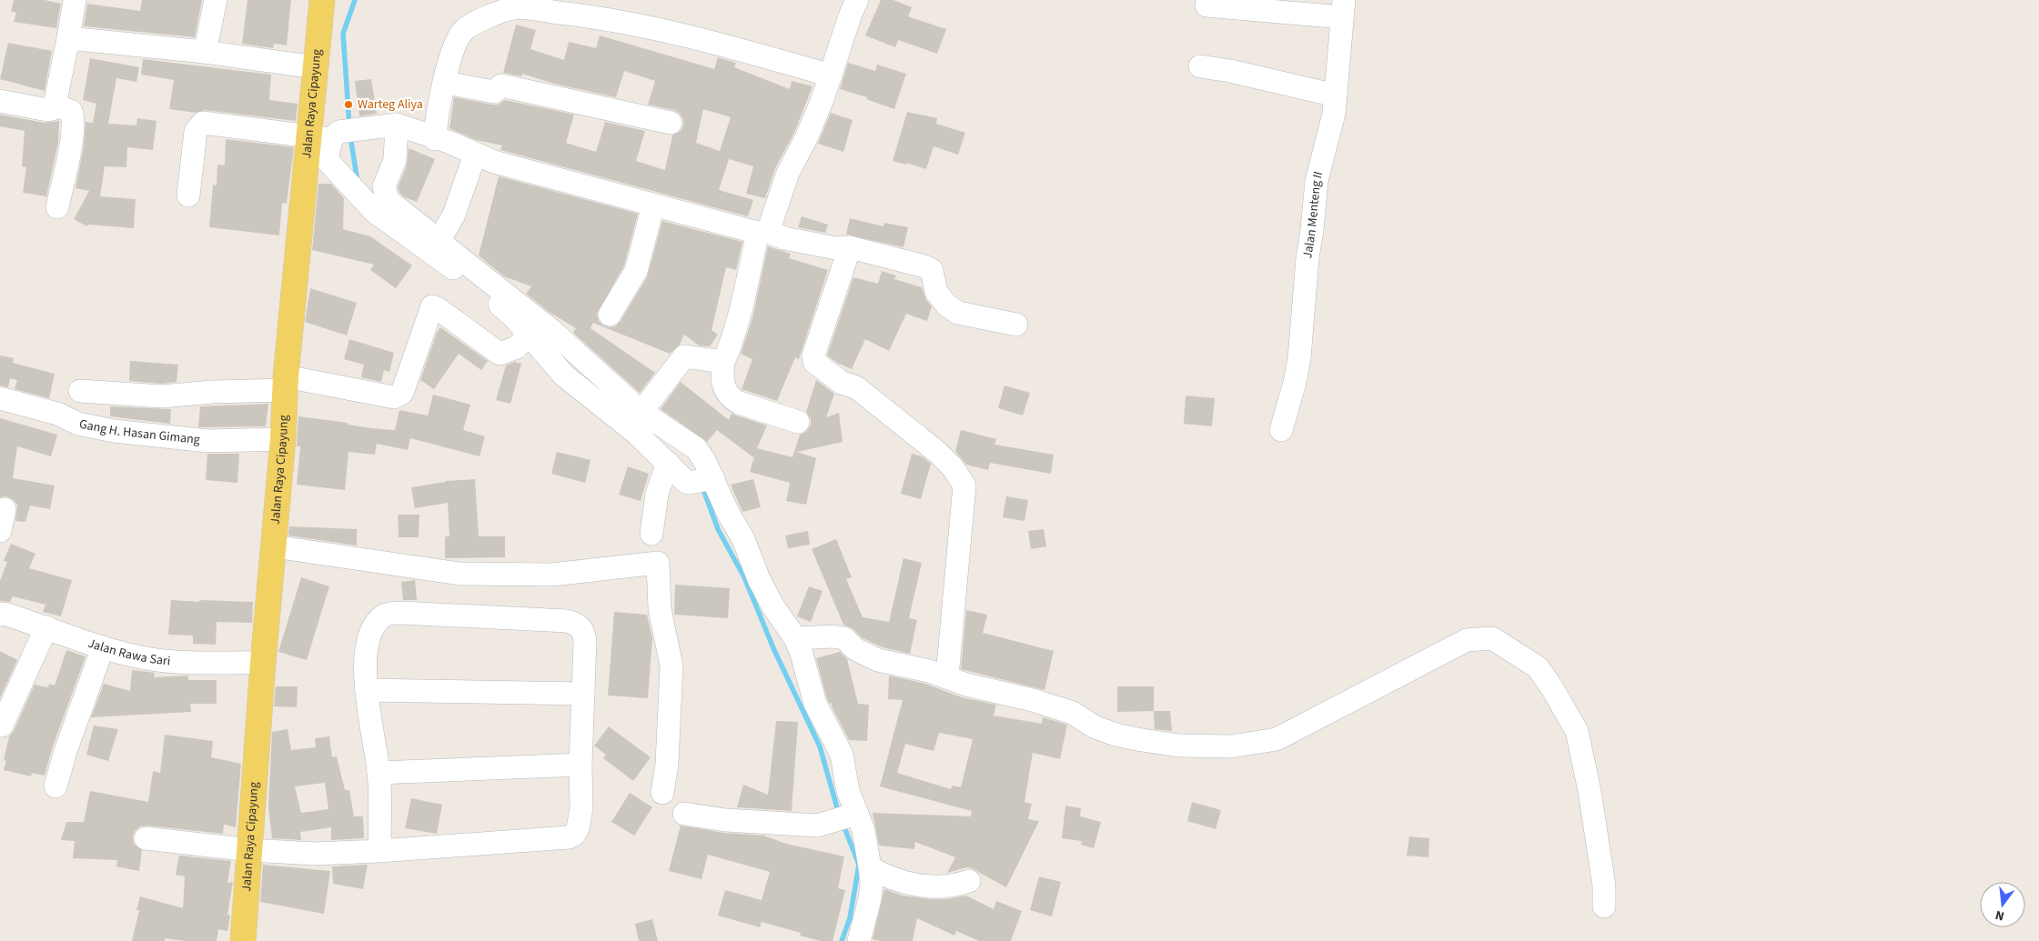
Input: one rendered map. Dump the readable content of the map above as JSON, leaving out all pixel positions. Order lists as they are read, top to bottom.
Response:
{
  "streets": {
    "main road": ["Jalan Raya Cipayung"],
    "street": ["Jalan Menteng II", "Gang H. Hasan Gimang", "Jalan Rawa Sari"]
  },
  "crossings": [
    ["Jalan Raya Cipayung", "Gang H. Hasan Gimang"],
    ["Jalan Raya Cipayung", "Jalan Rawa Sari"]
  ],
  "places": ["Warteg Aliya"],
  "north": "bottom"
}
